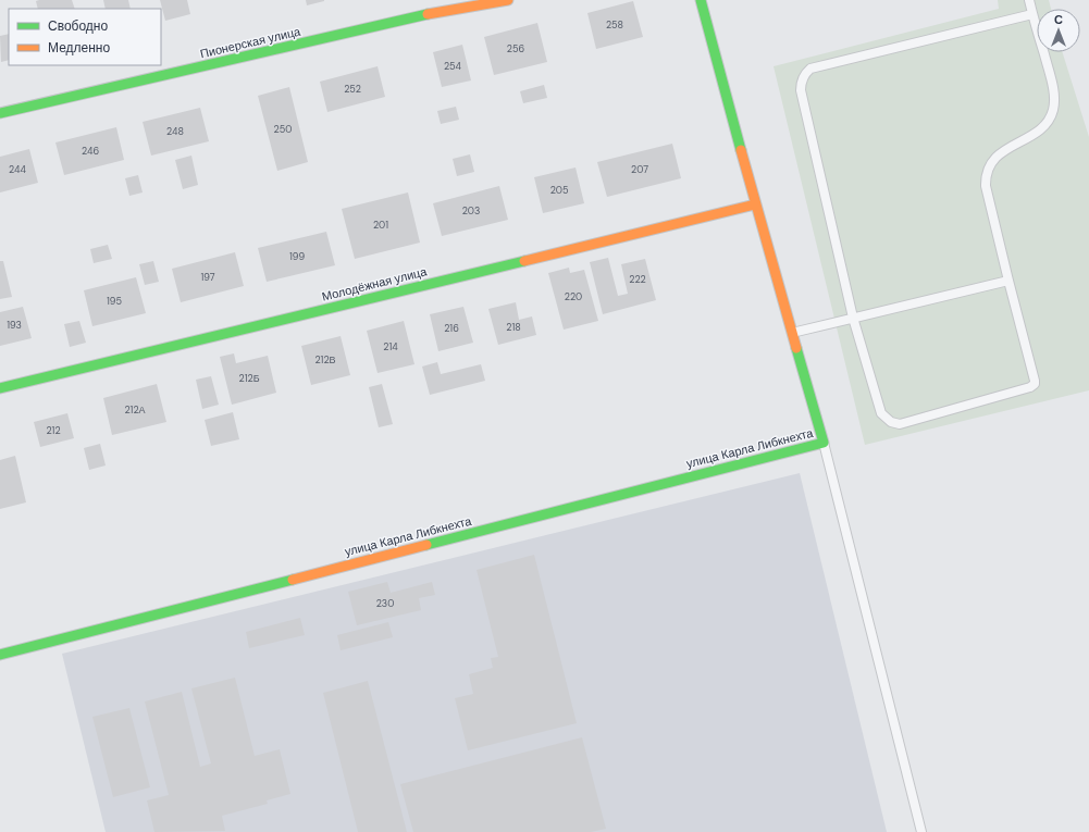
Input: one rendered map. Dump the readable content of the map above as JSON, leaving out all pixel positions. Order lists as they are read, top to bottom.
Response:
{
  "streets": {
    "street": ["Пионерская улица", "Молодёжная улица", "улица Карла Либкнехта"]
  },
  "house_numbers": [
    "258",
    "256",
    "254",
    "252",
    "250",
    "248",
    "246",
    "244",
    "207",
    "205",
    "203",
    "201",
    "199",
    "197",
    "222",
    "220",
    "195",
    "193",
    "218",
    "216",
    "214",
    "212В",
    "212Б",
    "212А",
    "212",
    "230"
  ],
  "legend": ["Свободно", "Медленно"],
  "north": "top"
}
